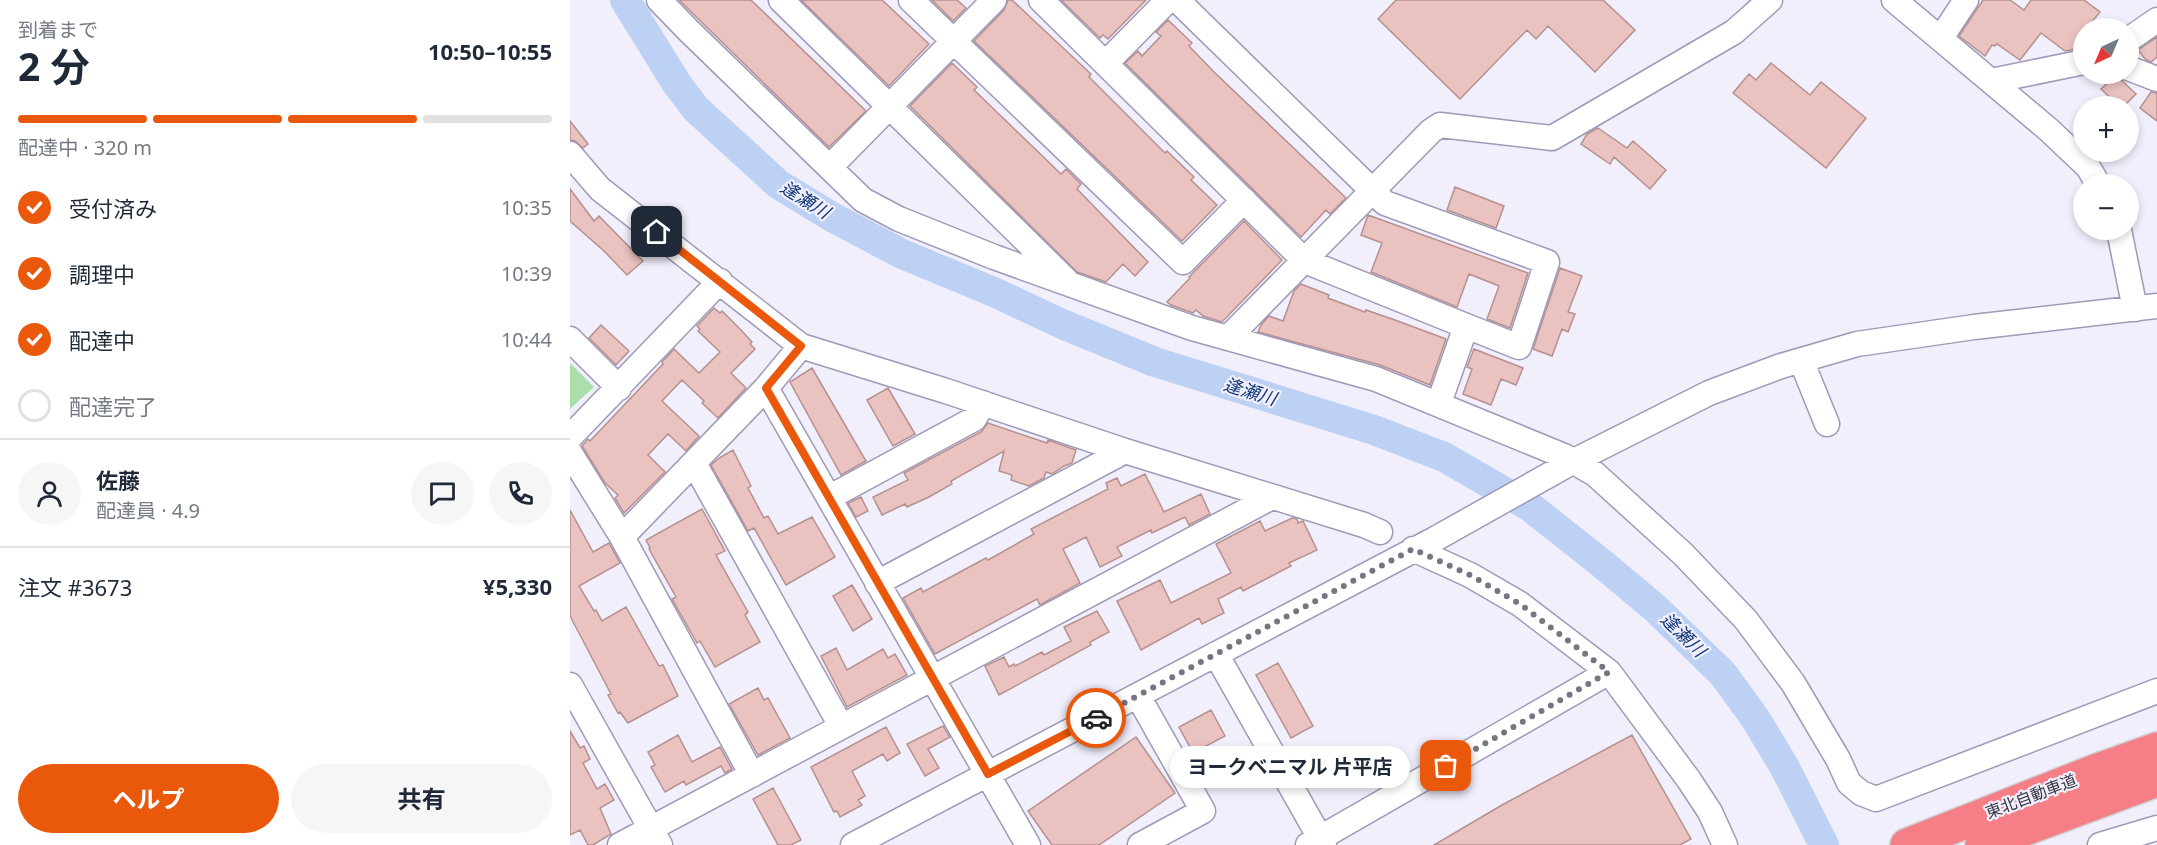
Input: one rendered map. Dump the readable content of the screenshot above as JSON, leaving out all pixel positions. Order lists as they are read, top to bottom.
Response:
{
  "streets": {
    "highway": ["東北自動車道"]
  },
  "water": ["逢瀬川"],
  "places": ["ヨークベニマル 片平店"],
  "north": "bottom left",
  "page": {
    "heading": ["2 分", "到着まで", "10:50–10:55"],
    "panel": [
      "佐藤",
      "配達員 · 4.9",
      "注文 #3673",
      "¥5,330"
    ],
    "map_buttons": ["+", "−"],
    "bar": "配達中 · 320 m",
    "list": [
      ["受付済み", "10:35"],
      ["調理中", "10:39"],
      ["配達中", "10:44"],
      "配達完了"
    ],
    "bubble": "ヨークベニマル 片平店",
    "buttons": ["ヘルプ", "共有"]
  }
}
